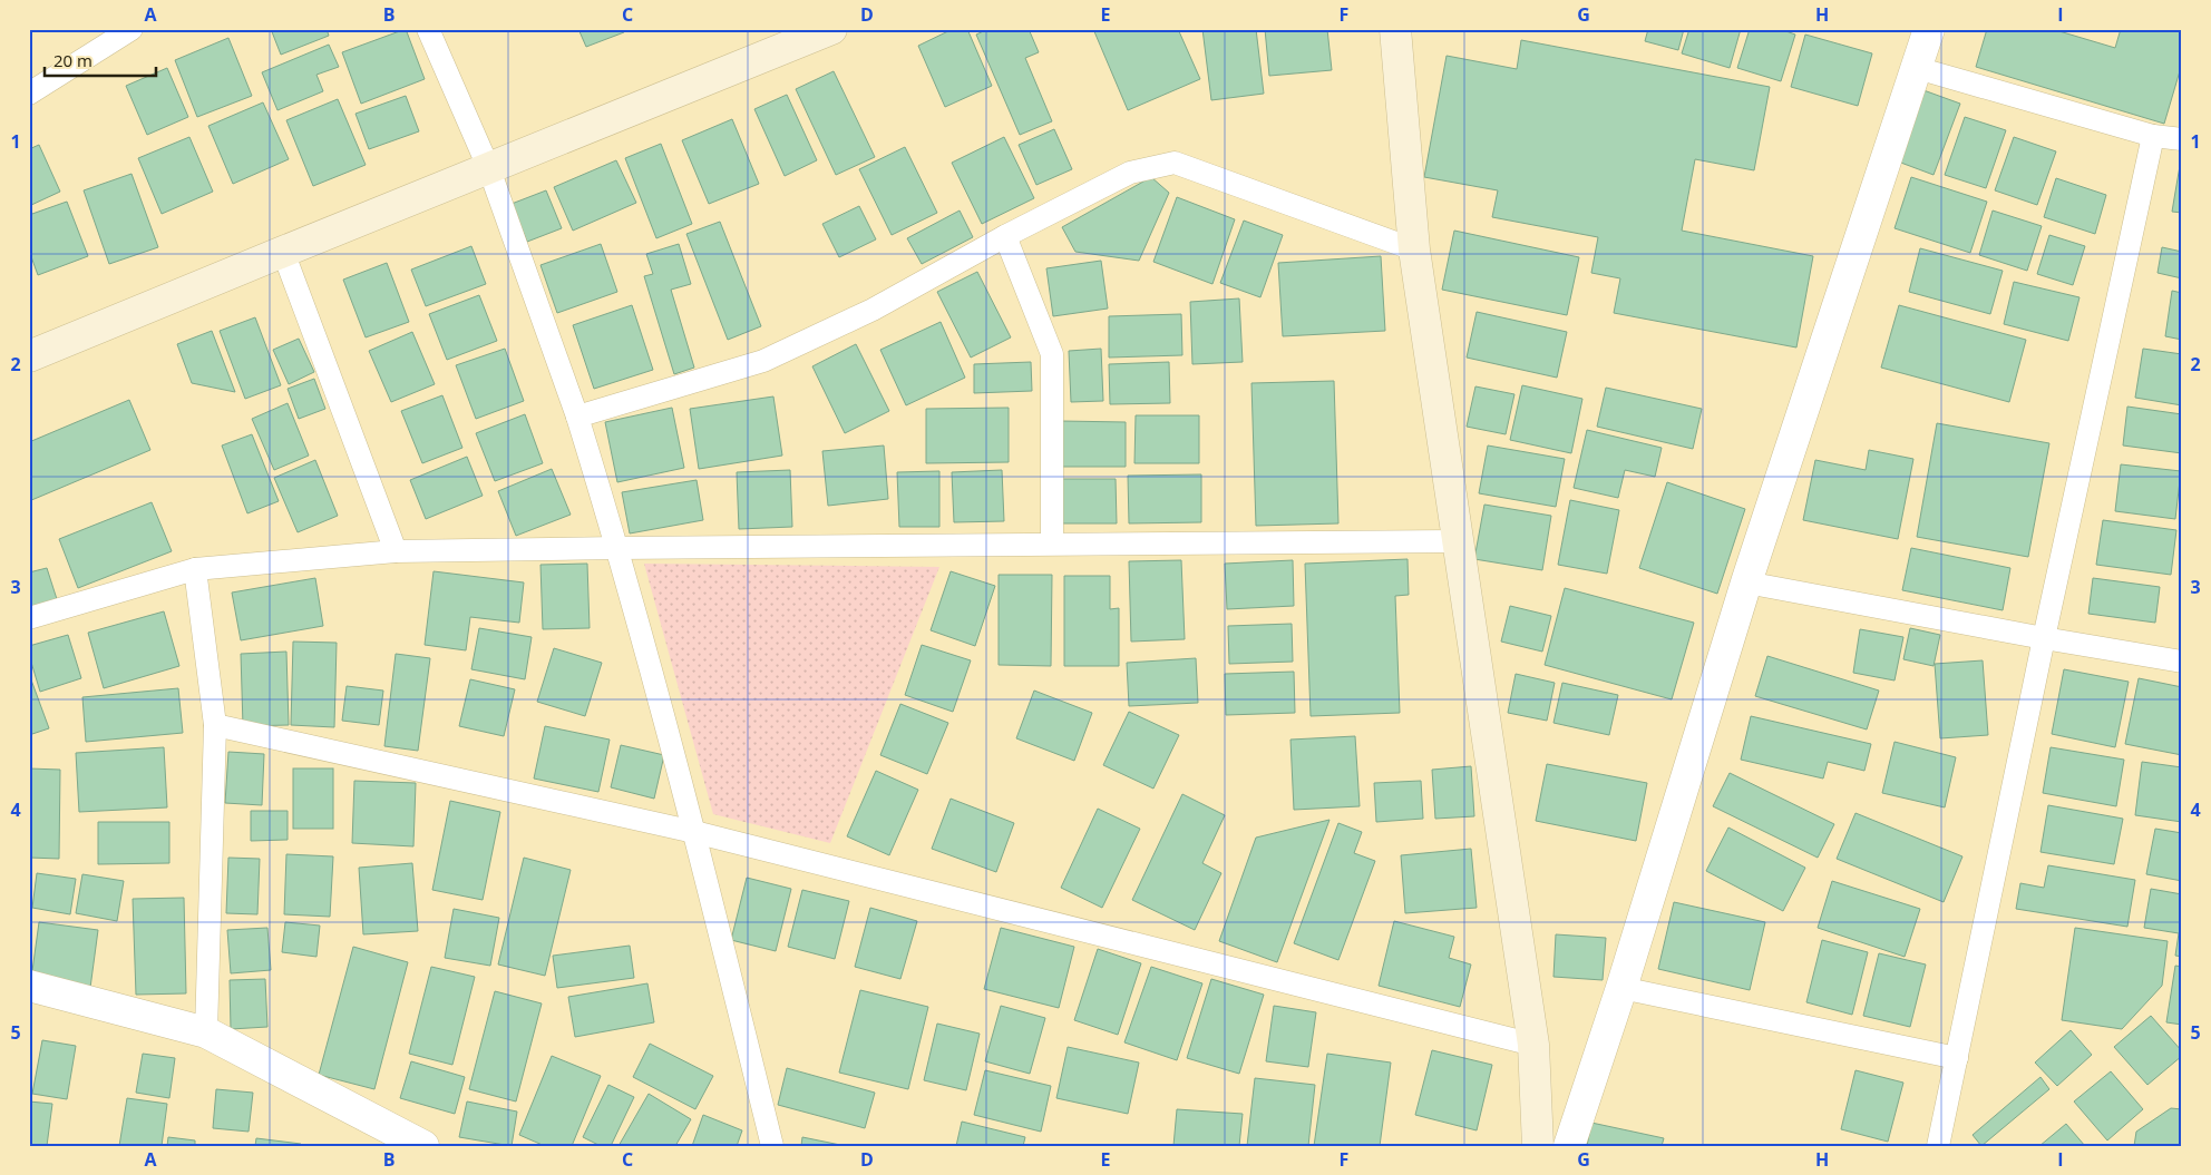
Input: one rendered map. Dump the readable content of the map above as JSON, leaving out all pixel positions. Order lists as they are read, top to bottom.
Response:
{
  "scale_bar": "20 m",
  "grid": {
    "columns": [
      "A",
      "B",
      "C",
      "D",
      "E",
      "F",
      "G",
      "H",
      "I"
    ],
    "rows": [
      "1",
      "2",
      "3",
      "4",
      "5"
    ]
  }
}
